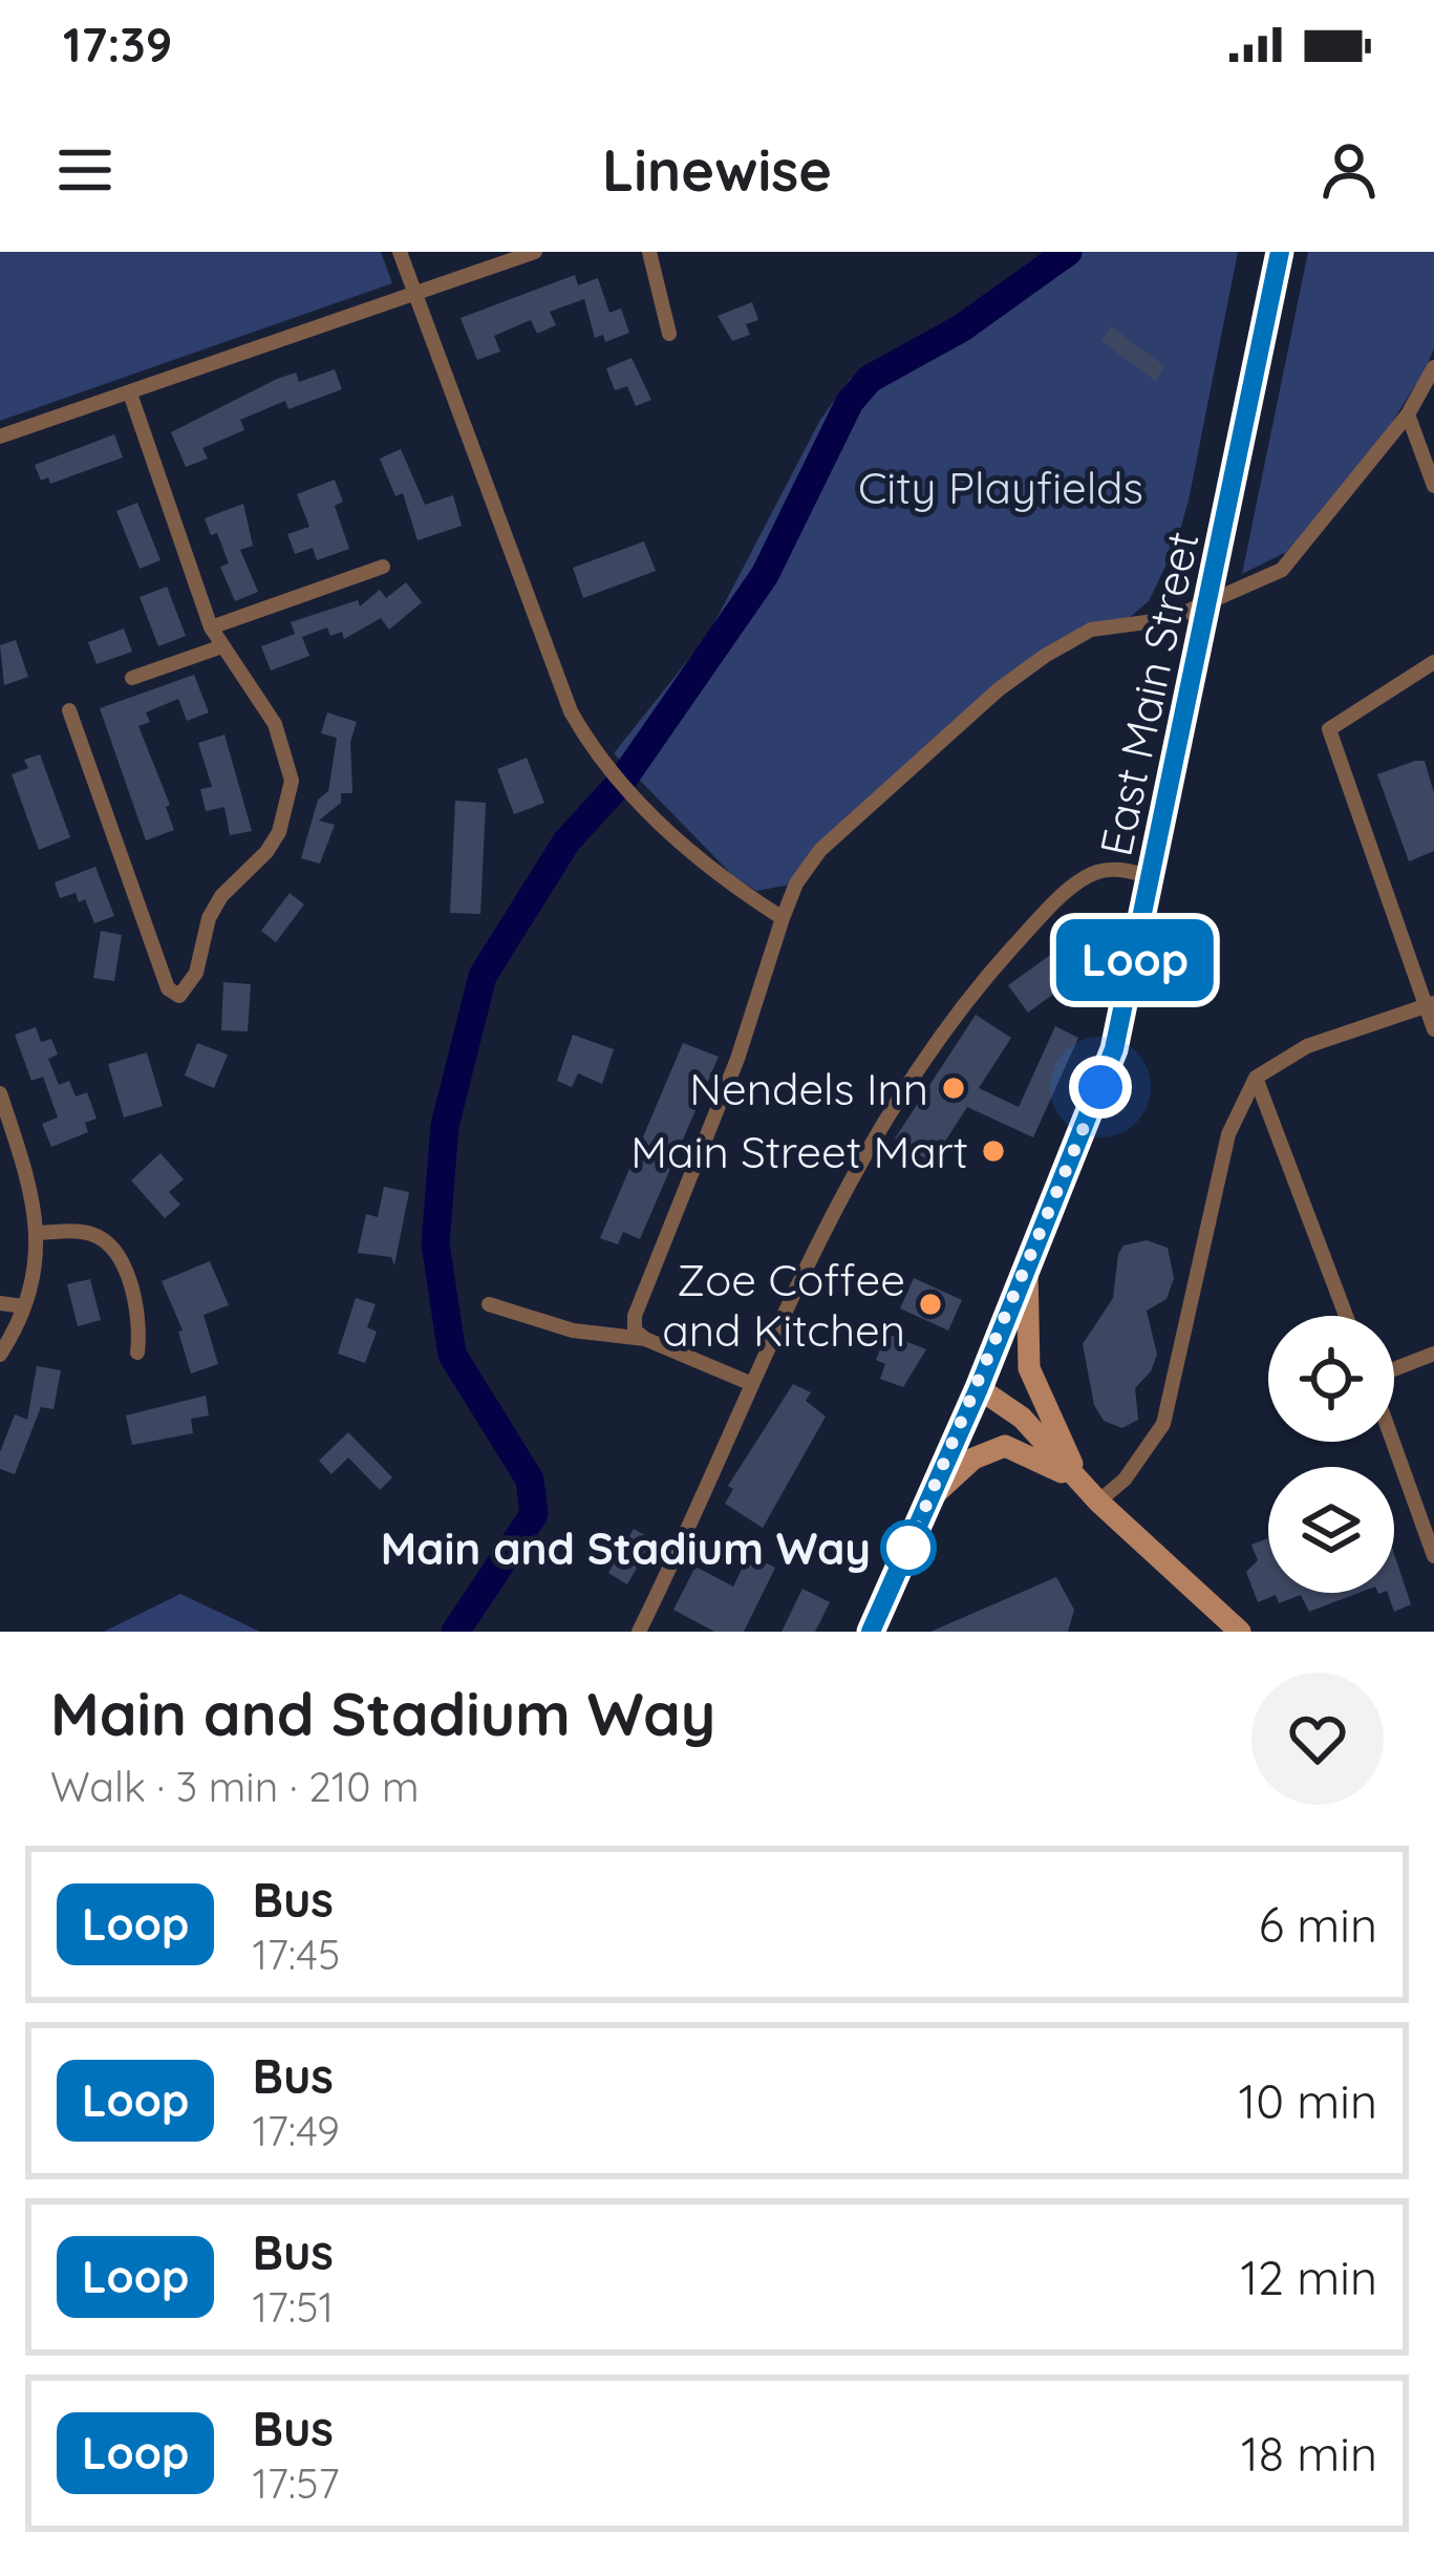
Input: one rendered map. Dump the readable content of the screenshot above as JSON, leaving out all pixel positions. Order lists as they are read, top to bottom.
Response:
{
  "streets": {
    "main road": ["East Main Street"]
  },
  "parks": ["City Playfields"],
  "places": [
    "Nendels Inn",
    "Main Street Mart",
    "Zoe Coffee and Kitchen",
    "Main and Stadium Way"
  ],
  "lines": ["bus line Loop"],
  "page": {
    "status": "17:39",
    "header": "Linewise",
    "on_map": "Loop",
    "heading": ["Main and Stadium Way", "Walk · 3 min · 210 m"],
    "list": [
      {
        "mark": "Loop",
        "name": "Bus",
        "note": "17:45",
        "value": "6 min"
      },
      {
        "mark": "Loop",
        "name": "Bus",
        "note": "17:49",
        "value": "10 min"
      },
      {
        "mark": "Loop",
        "name": "Bus",
        "note": "17:51",
        "value": "12 min"
      },
      {
        "mark": "Loop",
        "name": "Bus",
        "note": "17:57",
        "value": "18 min"
      }
    ]
  }
}
